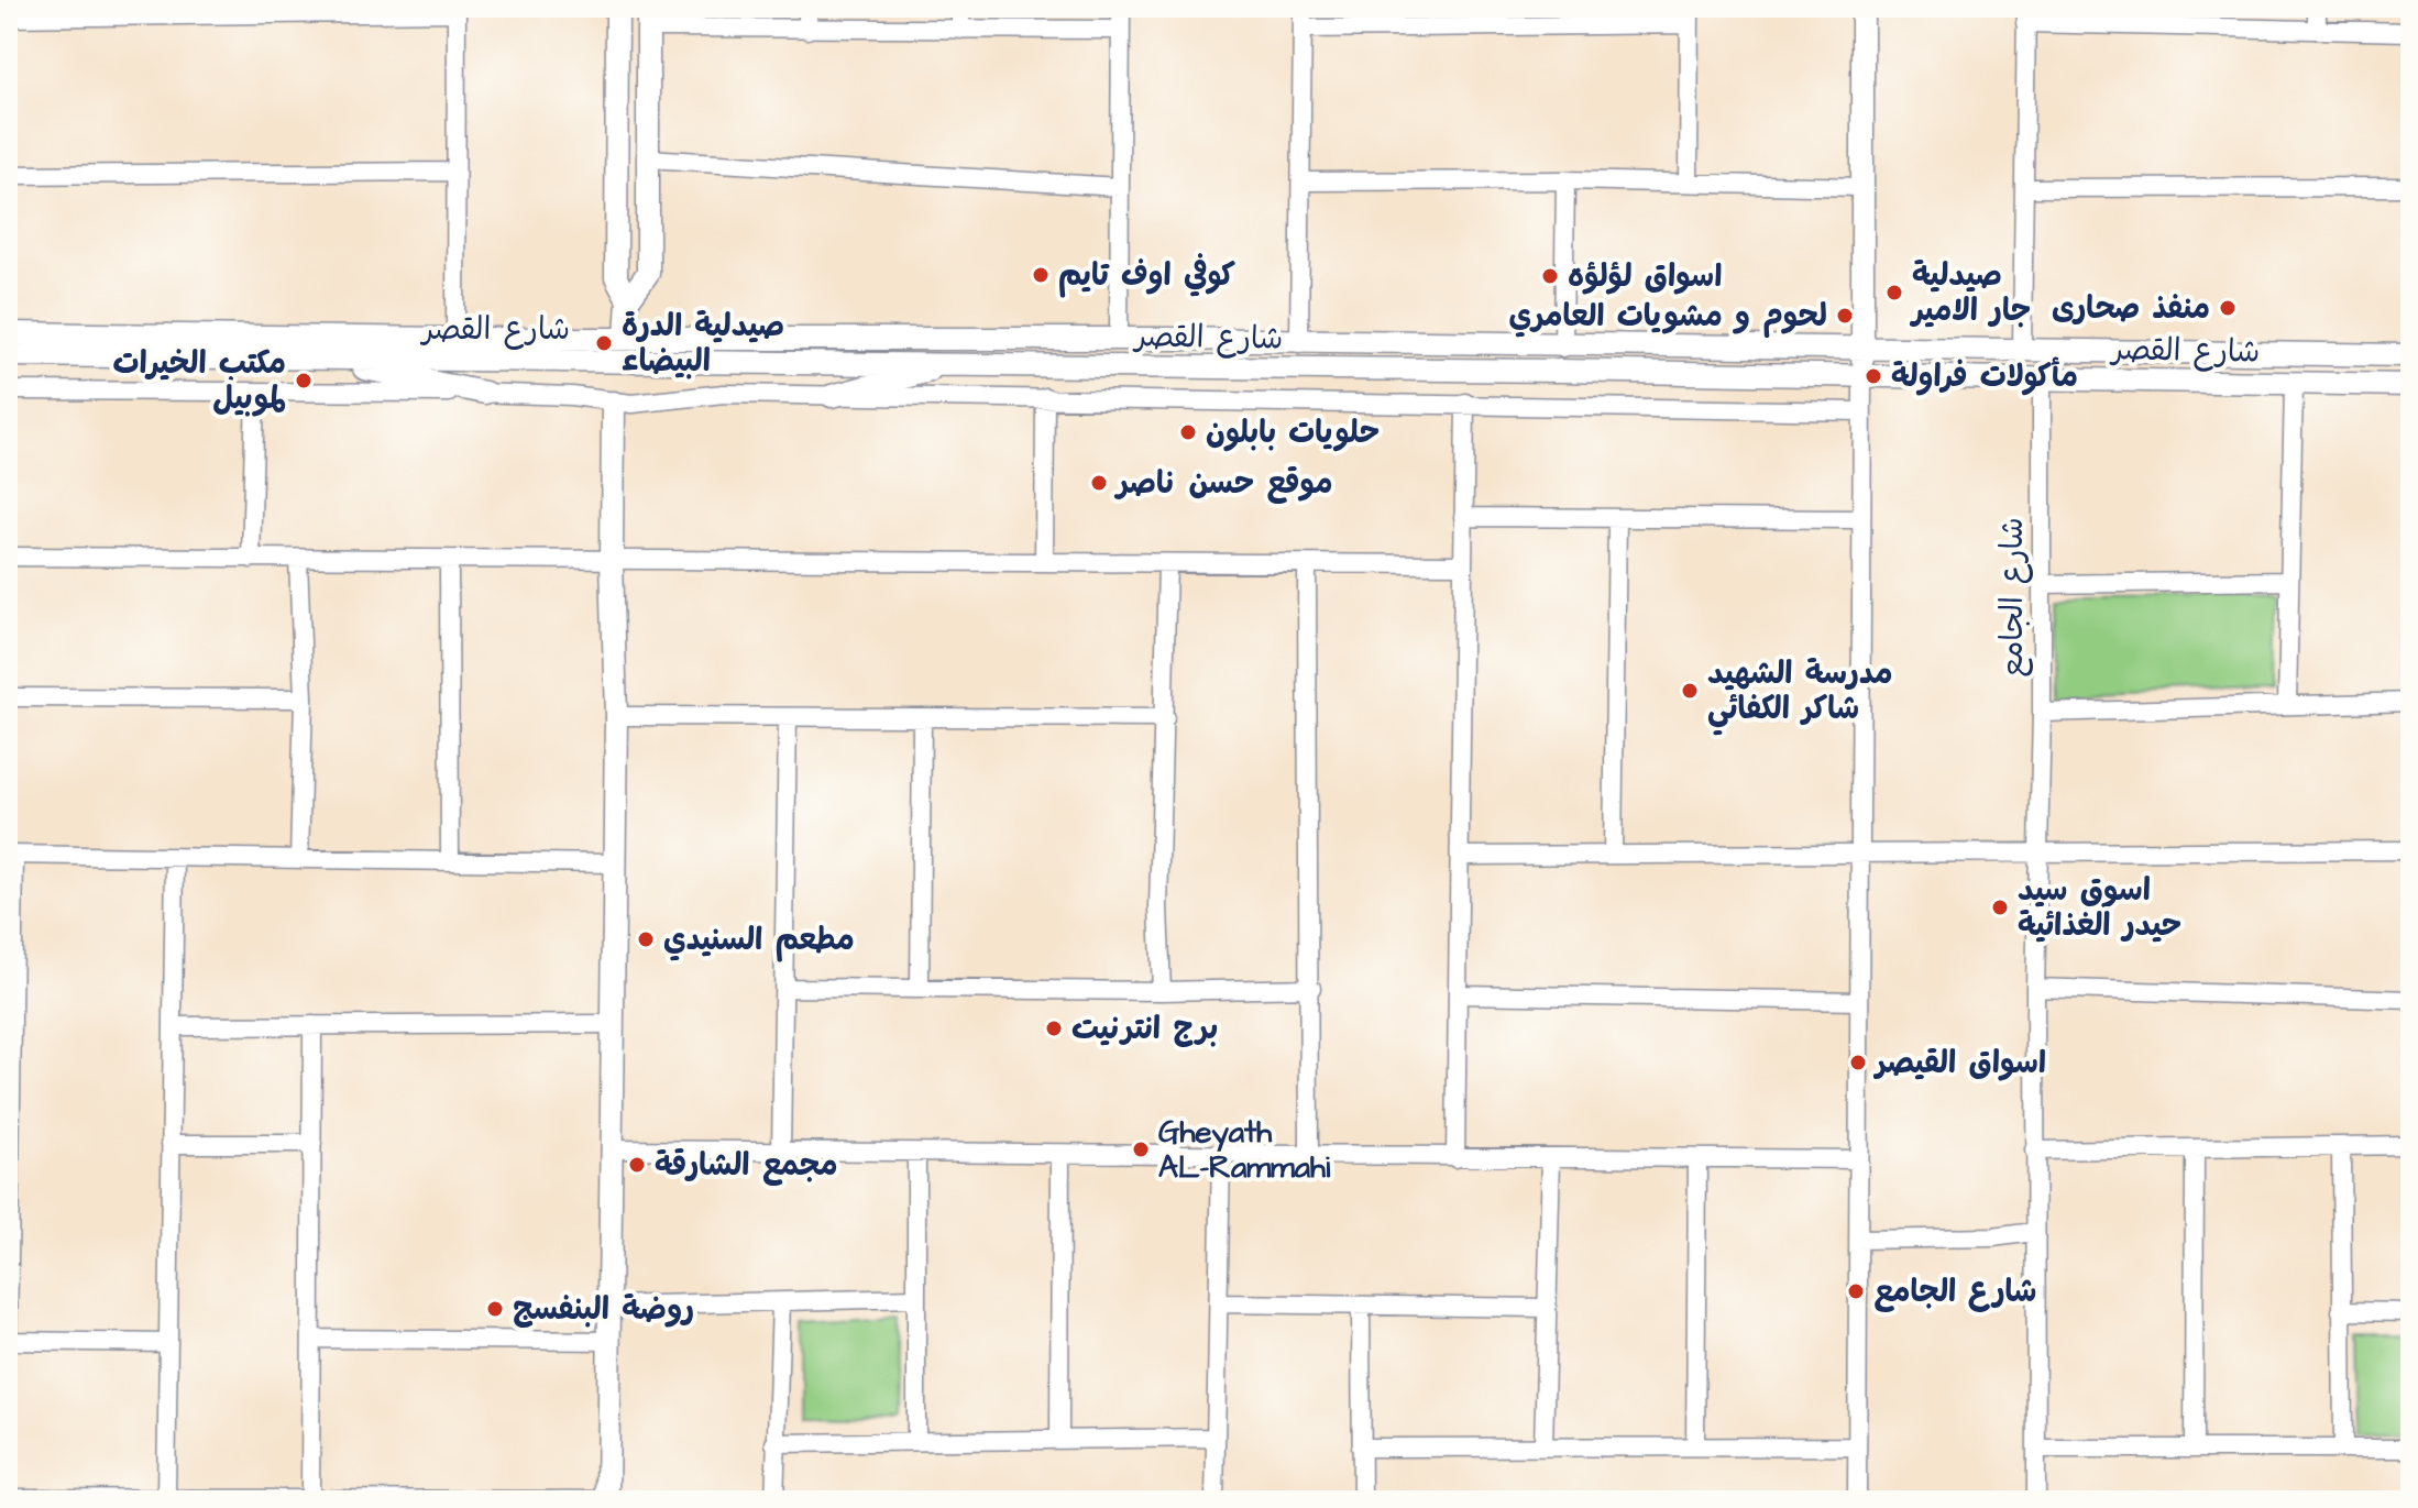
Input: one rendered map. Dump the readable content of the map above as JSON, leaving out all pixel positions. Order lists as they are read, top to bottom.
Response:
{
  "streets": {
    "street": ["شارع القصر", "شارع الجامع"]
  },
  "crossings": [
    ["شارع القصر", "شارع الجامع"]
  ],
  "places": [
    "كوفي اوف تايم",
    "اسواق لؤلؤه",
    "صيدلية جار الامير",
    "منفذ صحارى",
    "لحوم و مشويات العامري",
    "صيدلية الدرة البيضاء",
    "مأكولات فراولة",
    "مكتب الخيرات لموبيل",
    "حلويات بابلون",
    "موقع حسن ناصر",
    "مدرسة الشهيد شاكر الكفائي",
    "اسوق سيد حيدر الغذائية",
    "مطعم السنيدي",
    "برج انترنيت",
    "اسواق القيصر",
    "Gheyath AL-Rammahi",
    "مجمع الشارقة",
    "شارع الجامع",
    "روضة البنفسج"
  ]
}
